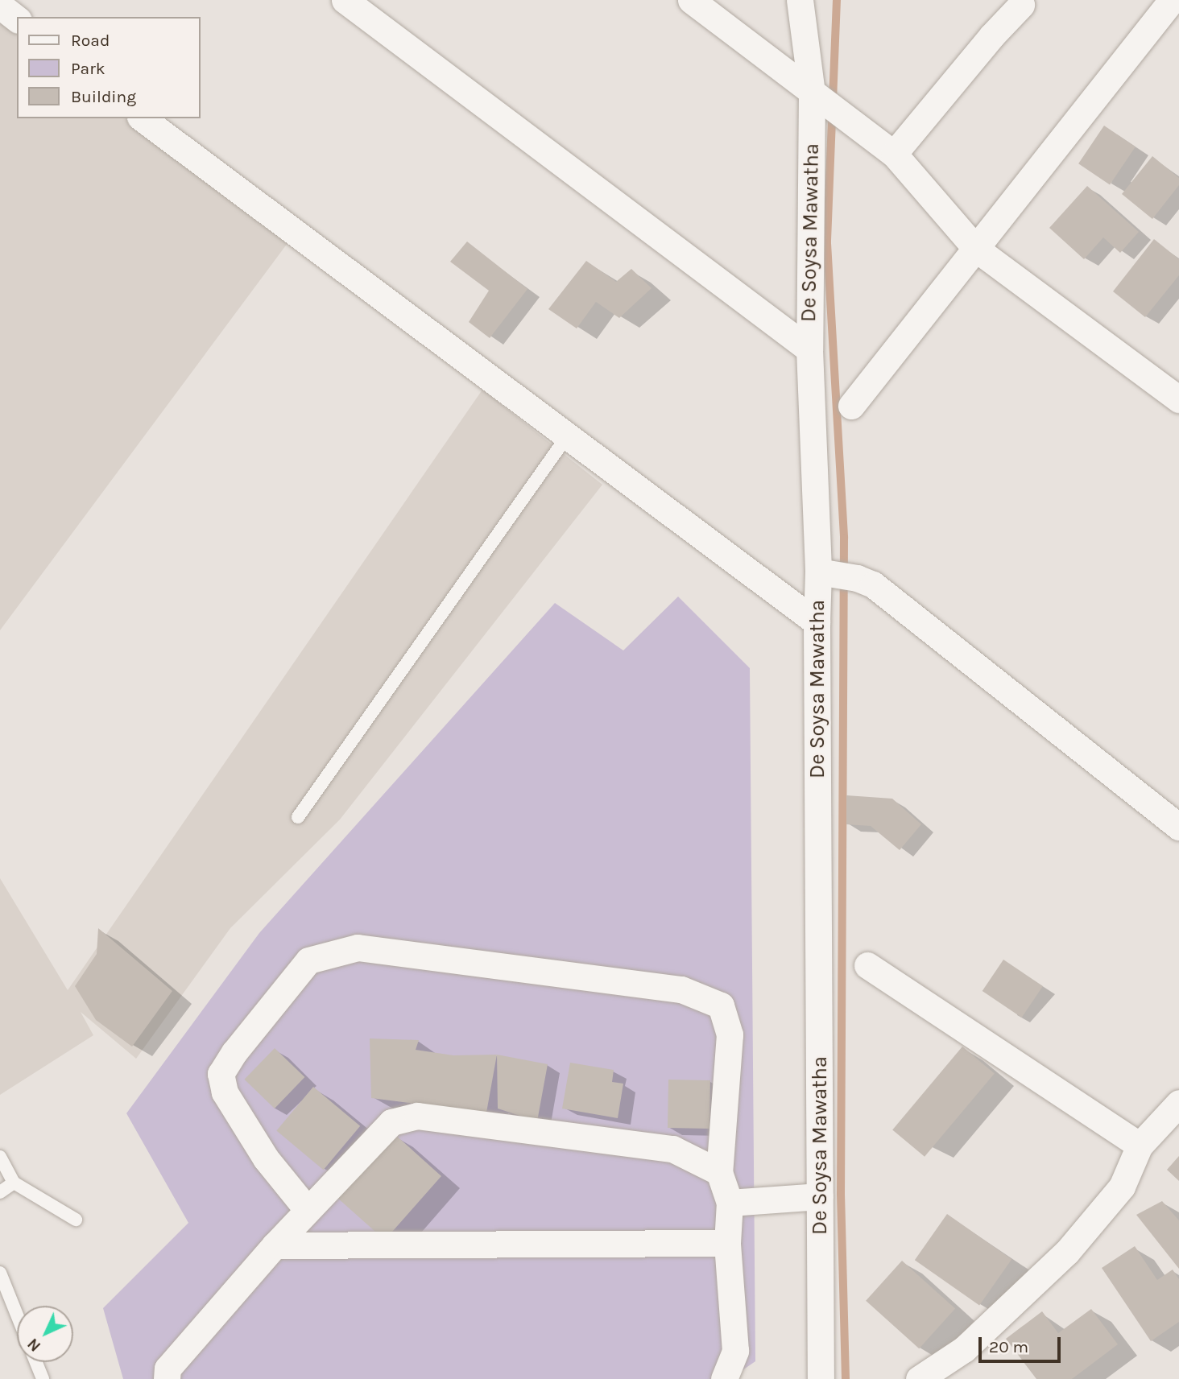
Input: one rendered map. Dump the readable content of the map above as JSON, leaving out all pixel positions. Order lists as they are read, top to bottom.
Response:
{
  "streets": {
    "street": ["De Soysa Mawatha"]
  },
  "legend": ["Road", "Park", "Building"],
  "scale_bar": "20 m",
  "north": "bottom left"
}
